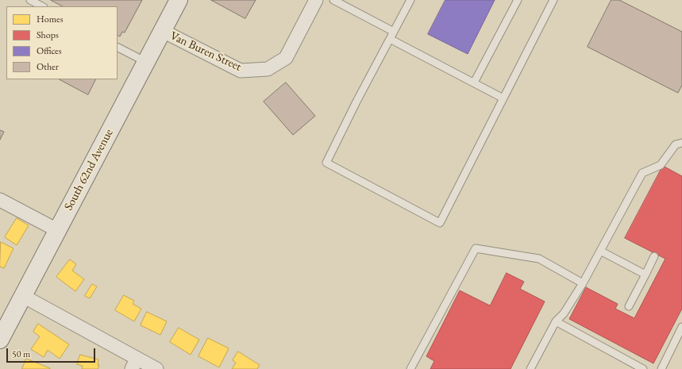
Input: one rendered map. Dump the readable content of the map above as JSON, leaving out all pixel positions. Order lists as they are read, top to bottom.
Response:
{
  "streets": {
    "street": ["Van Buren Street", "South 62nd Avenue"]
  },
  "crossings": [
    ["Van Buren Street", "South 62nd Avenue"]
  ],
  "legend": [
    "Homes",
    "Shops",
    "Offices",
    "Other"
  ],
  "scale_bar": "50 m"
}
